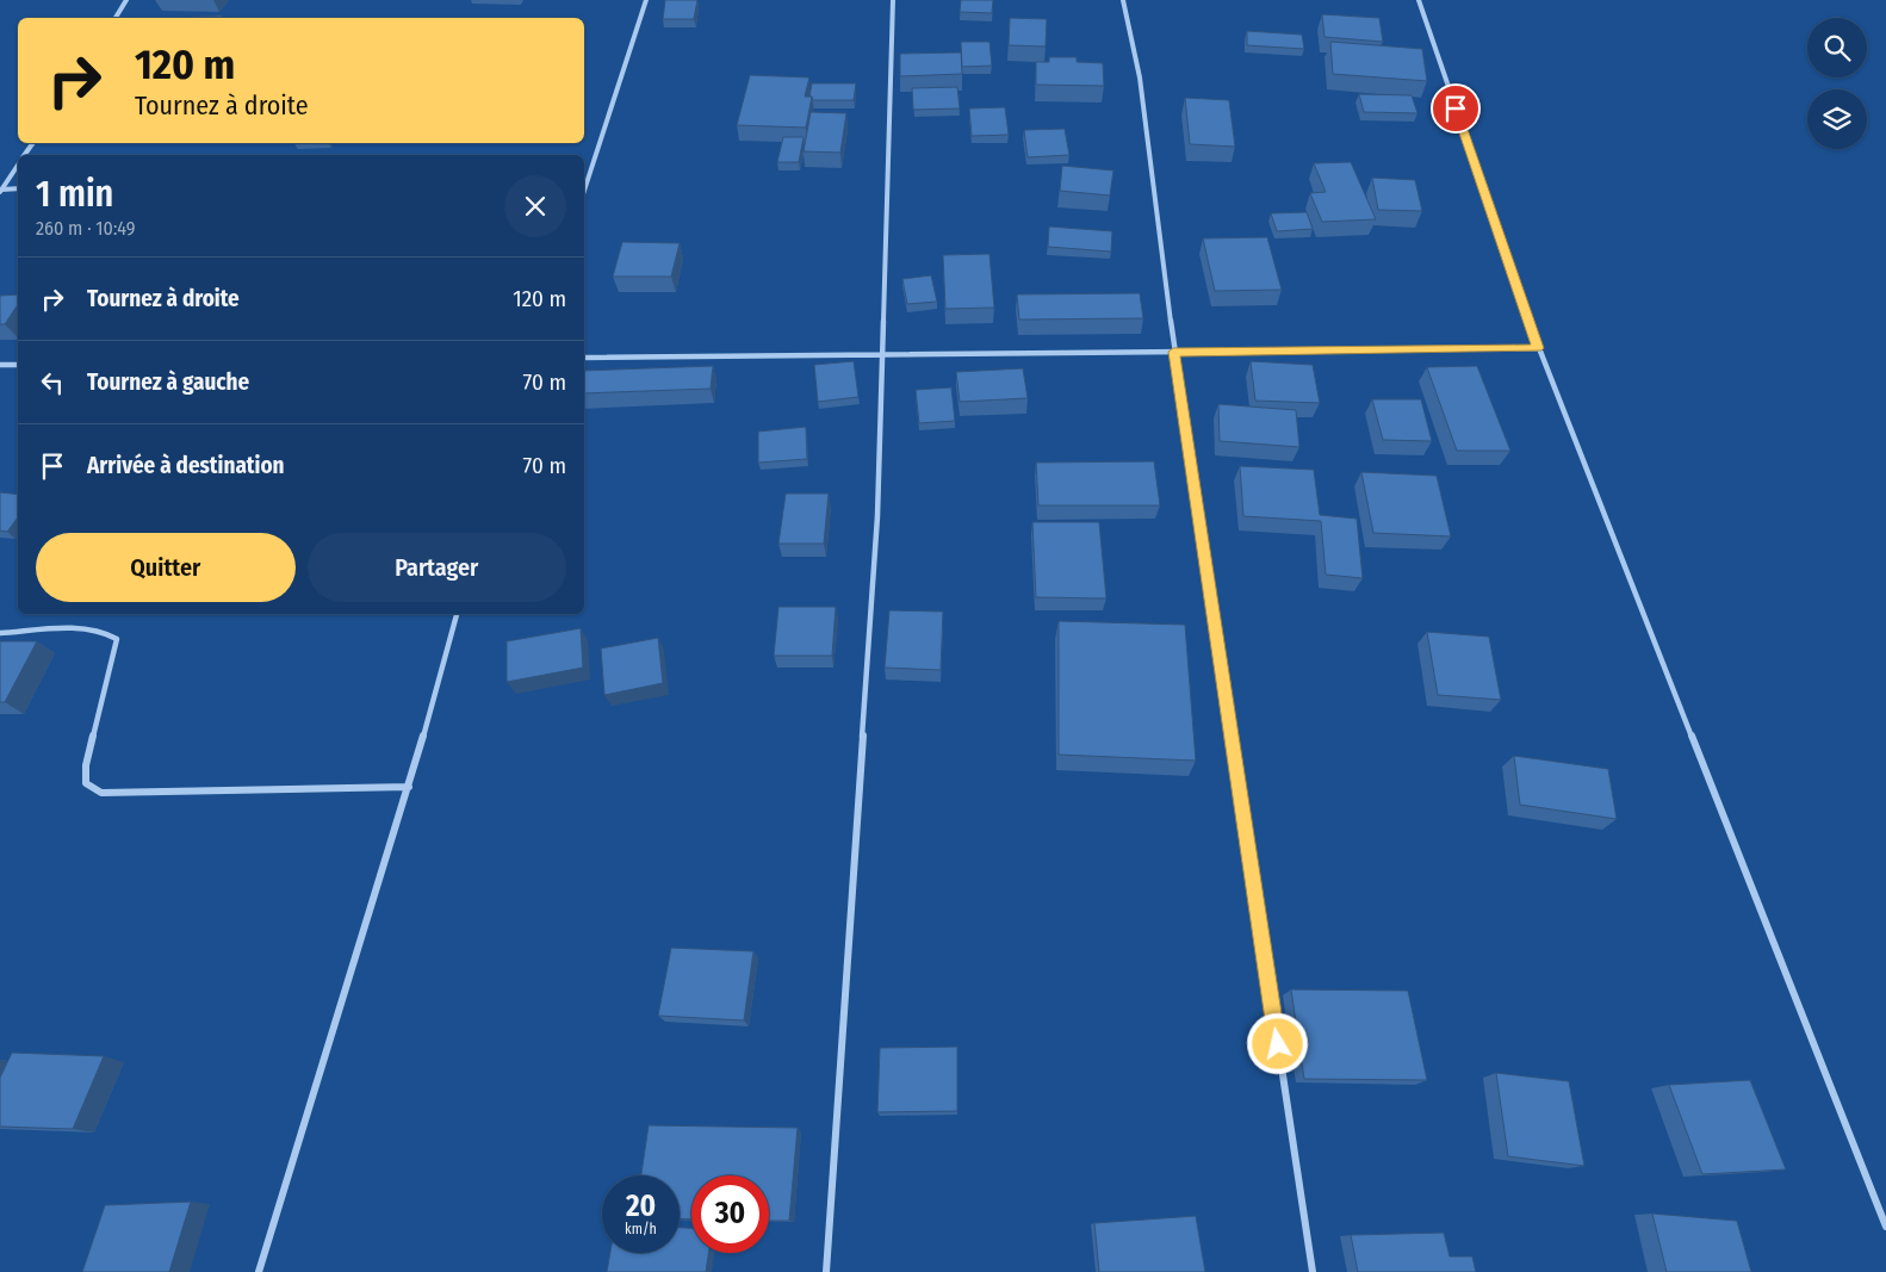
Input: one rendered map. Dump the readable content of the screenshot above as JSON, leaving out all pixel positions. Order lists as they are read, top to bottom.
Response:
{
  "page": {
    "turn": ["120 m", "Tournez à droite"],
    "heading": ["1 min", "260 m · 10:49"],
    "list": [
      {
        "name": "Tournez à droite",
        "value": "120 m"
      },
      {
        "name": "Tournez à gauche",
        "value": "70 m"
      },
      {
        "name": "Arrivée à destination",
        "value": "70 m"
      }
    ],
    "buttons": ["Quitter", "Partager"],
    "speed": "20 km/h",
    "limit": "30"
  }
}
